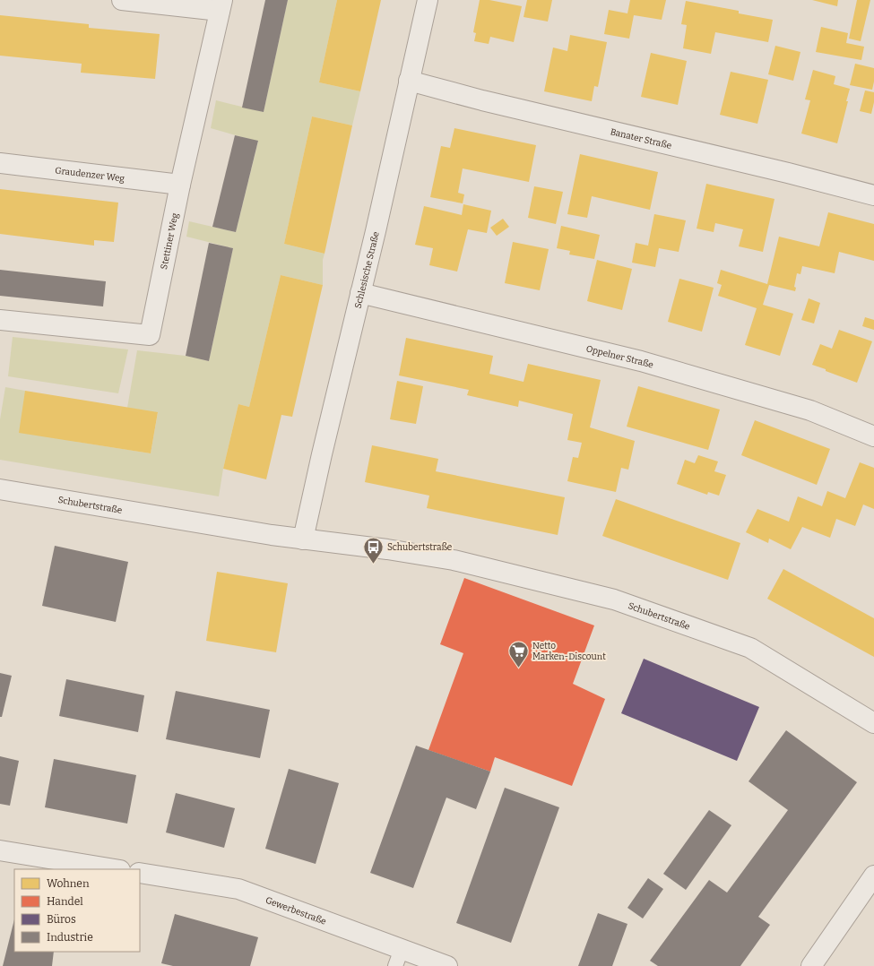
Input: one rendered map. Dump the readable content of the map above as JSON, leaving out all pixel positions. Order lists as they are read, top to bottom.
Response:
{
  "streets": {
    "street": [
      "Banater Straße",
      "Graudenzer Weg",
      "Stettiner Weg",
      "Schlesische Straße",
      "Oppelner Straße",
      "Schubertstraße",
      "Gewerbestraße"
    ]
  },
  "crossings": [
    ["Banater Straße", "Schlesische Straße"],
    ["Graudenzer Weg", "Stettiner Weg"],
    ["Schlesische Straße", "Oppelner Straße"],
    ["Schlesische Straße", "Schubertstraße"]
  ],
  "places": {
    "bus stop": ["Schubertstraße"],
    "supermarket": ["Netto Marken-Discount"]
  },
  "legend": [
    "Wohnen",
    "Handel",
    "Büros",
    "Industrie"
  ]
}
